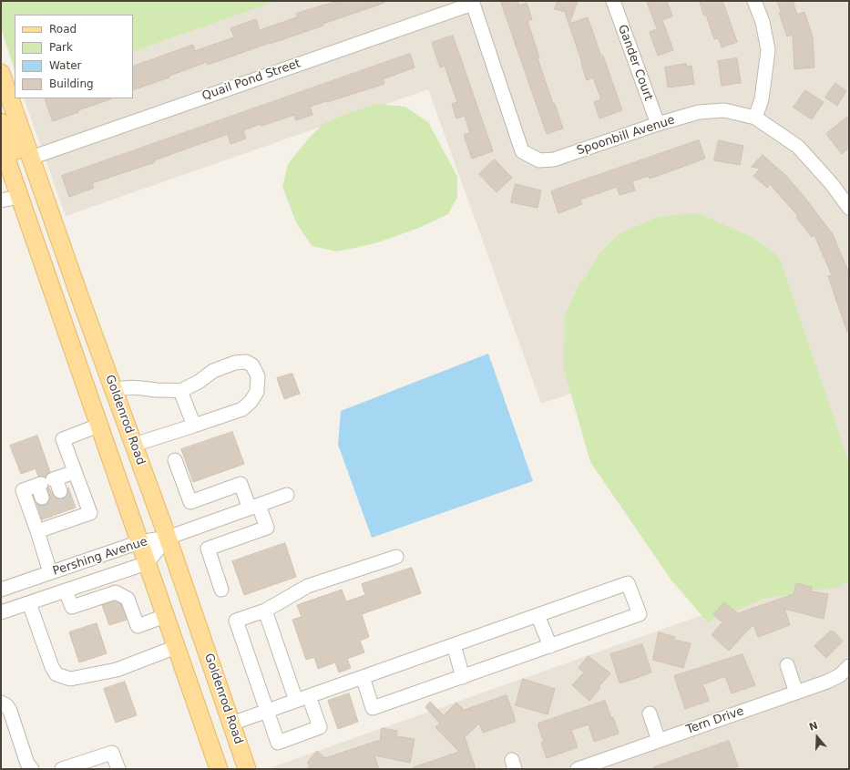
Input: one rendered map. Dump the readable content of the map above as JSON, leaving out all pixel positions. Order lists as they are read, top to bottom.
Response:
{
  "streets": {
    "main road": ["Goldenrod Road"],
    "street": [
      "Gander Court",
      "Quail Pond Street",
      "Spoonbill Avenue",
      "Pershing Avenue",
      "Tern Drive"
    ]
  },
  "crossings": [
    ["Gander Court", "Spoonbill Avenue"],
    ["Quail Pond Street", "Spoonbill Avenue"],
    ["Quail Pond Street", "Goldenrod Road"],
    ["Goldenrod Road", "Pershing Avenue"]
  ],
  "legend": [
    "Road",
    "Park",
    "Water",
    "Building"
  ],
  "north": "top"
}
